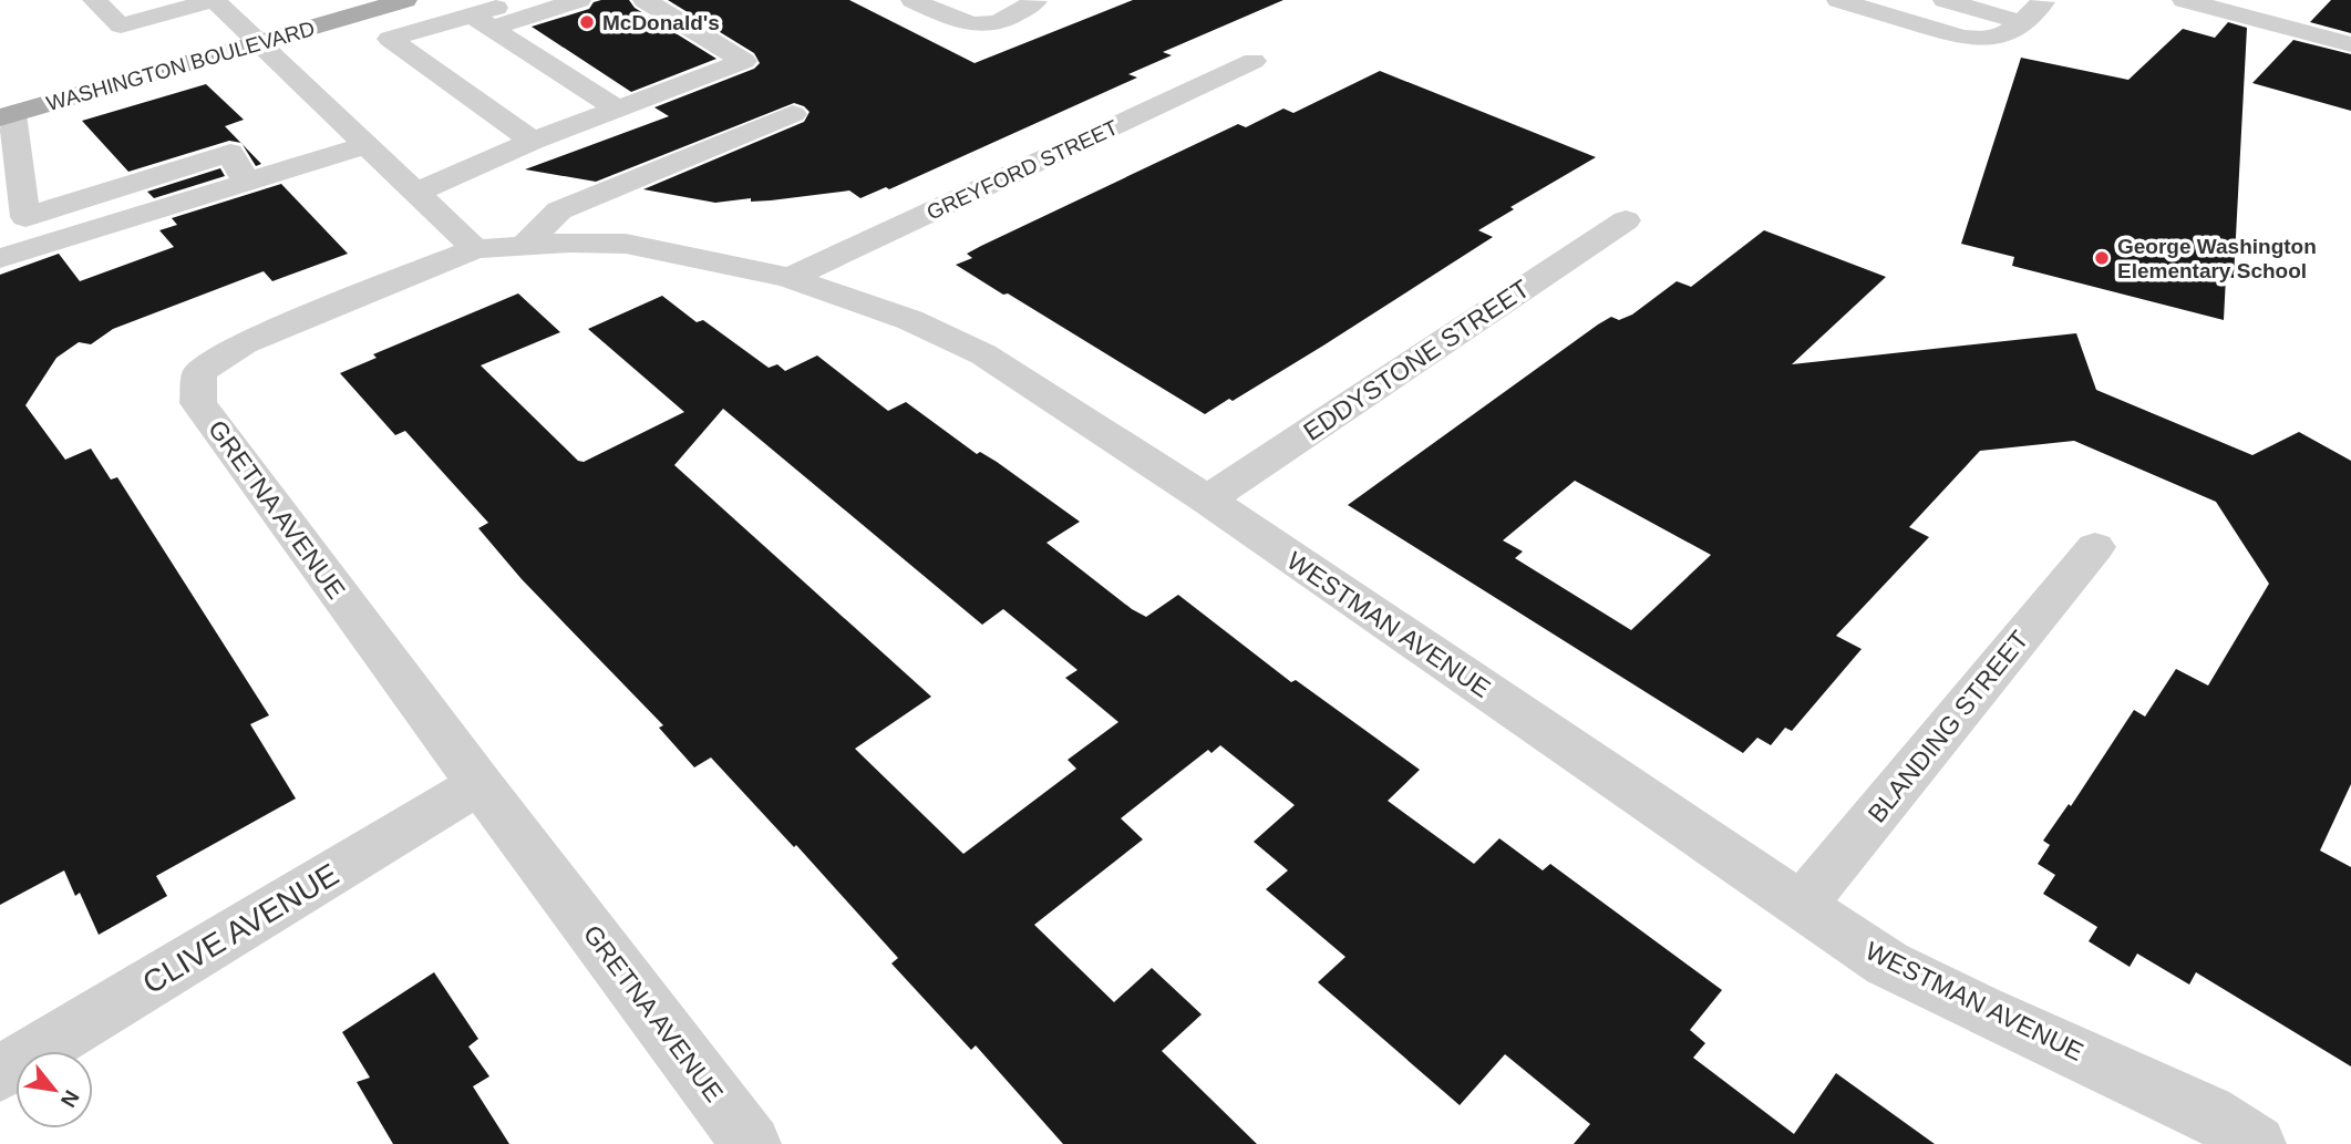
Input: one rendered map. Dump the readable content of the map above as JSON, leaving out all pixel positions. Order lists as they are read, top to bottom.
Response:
{
  "streets": {
    "main road": ["WASHINGTON BOULEVARD"],
    "street": [
      "GREYFORD STREET",
      "EDDYSTONE STREET",
      "GRETNA AVENUE",
      "WESTMAN AVENUE",
      "BLANDING STREET",
      "CLIVE AVENUE"
    ]
  },
  "crossings": [
    ["GREYFORD STREET", "WESTMAN AVENUE"],
    ["EDDYSTONE STREET", "WESTMAN AVENUE"],
    ["GRETNA AVENUE", "WESTMAN AVENUE"],
    ["GRETNA AVENUE", "CLIVE AVENUE"],
    ["WESTMAN AVENUE", "BLANDING STREET"]
  ],
  "places": ["McDonald's", "George Washington Elementary School"],
  "north": "bottom right"
}
